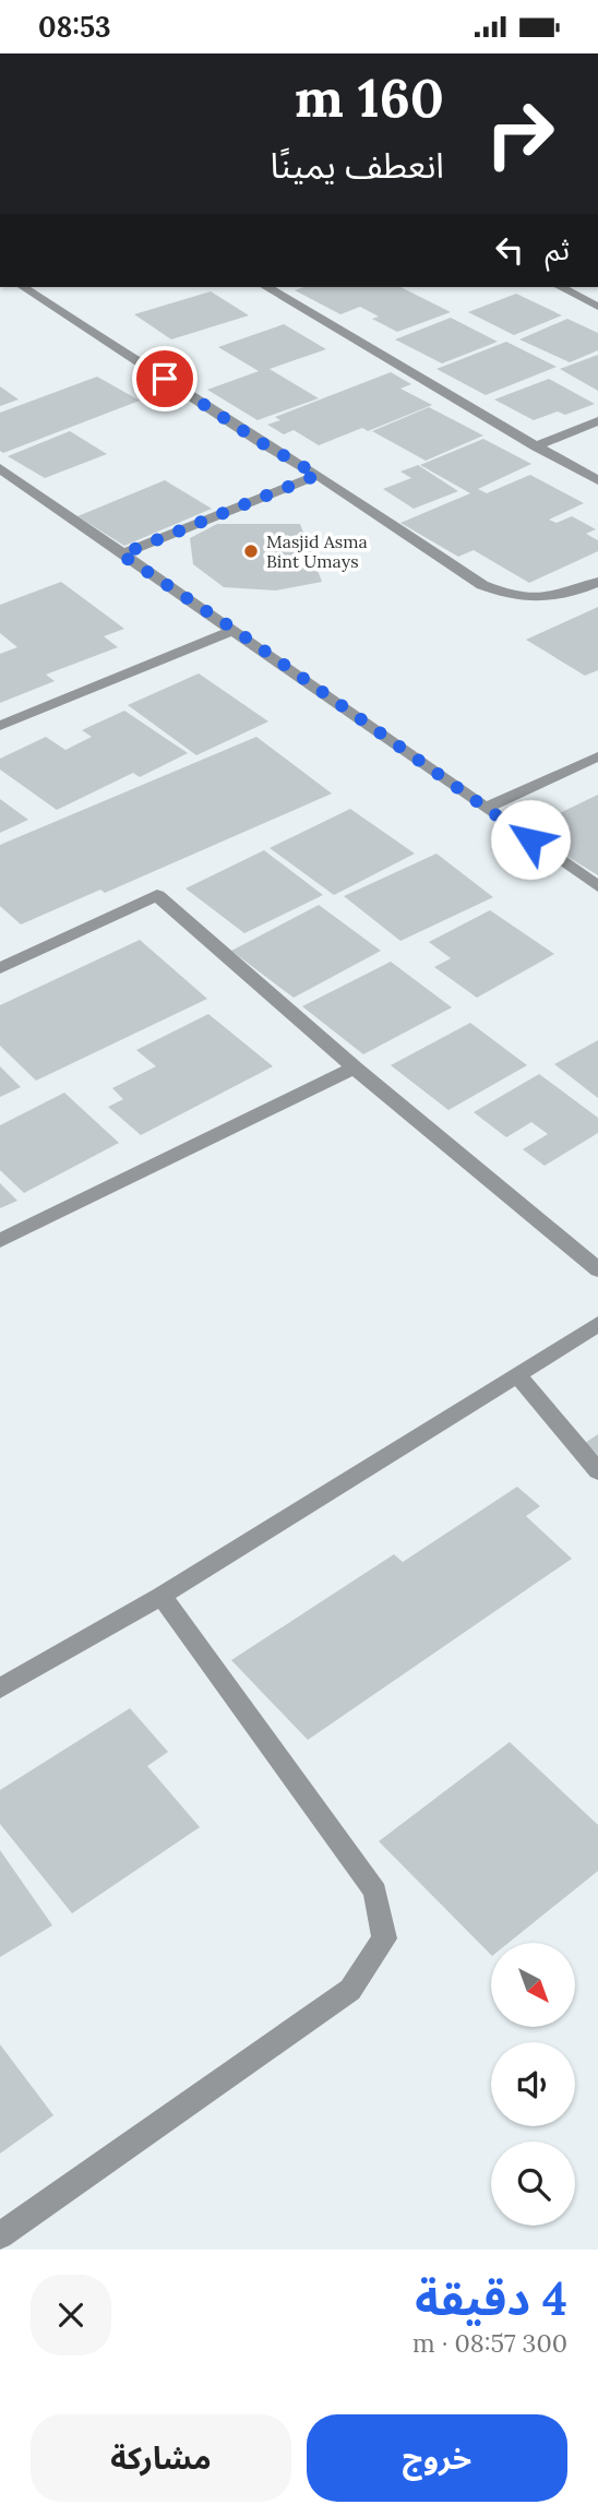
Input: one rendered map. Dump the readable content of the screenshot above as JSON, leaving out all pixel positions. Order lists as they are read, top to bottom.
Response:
{
  "places": ["Masjid Asma Bint Umays"],
  "north": "bottom right",
  "page": {
    "status": "08:53",
    "turn": ["160 m", "انعطف يمينًا"],
    "then": "ثم",
    "heading": ["4 دقيقة", "300 m · 08:57"],
    "buttons": ["خروج", "مشاركة"]
  }
}
